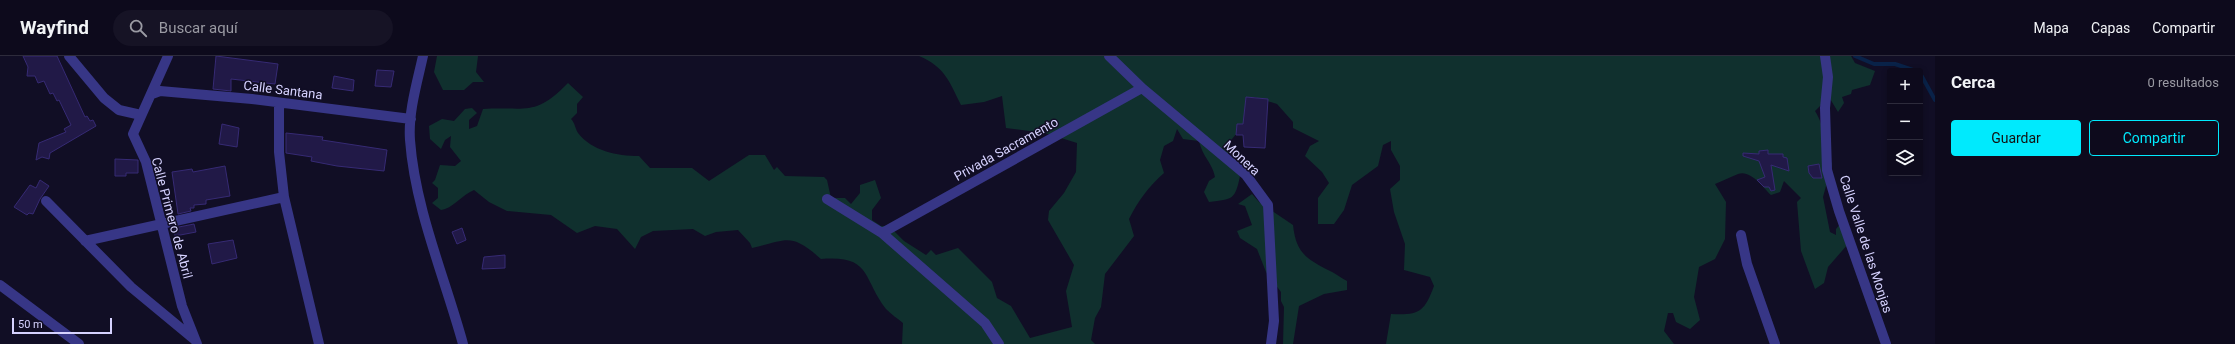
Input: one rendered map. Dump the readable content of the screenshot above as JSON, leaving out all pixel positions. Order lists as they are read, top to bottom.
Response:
{
  "streets": {
    "street": [
      "Calle Santana",
      "Privada Sacramento",
      "Monera",
      "Calle Primero de Abril",
      "Calle Valle de las Monjas"
    ]
  },
  "crossings": [
    ["Calle Santana", "Calle Primero de Abril"],
    ["Privada Sacramento", "Monera"]
  ],
  "scale_bar": "50 m",
  "page": {
    "header": "Wayfind",
    "search": "Buscar aquí",
    "nav": ["Mapa", "Capas", "Compartir"],
    "heading": ["Cerca", "0 resultados"],
    "map_buttons": ["+", "−"],
    "buttons": ["Guardar", "Compartir"],
    "scale": "50 m"
  }
}
